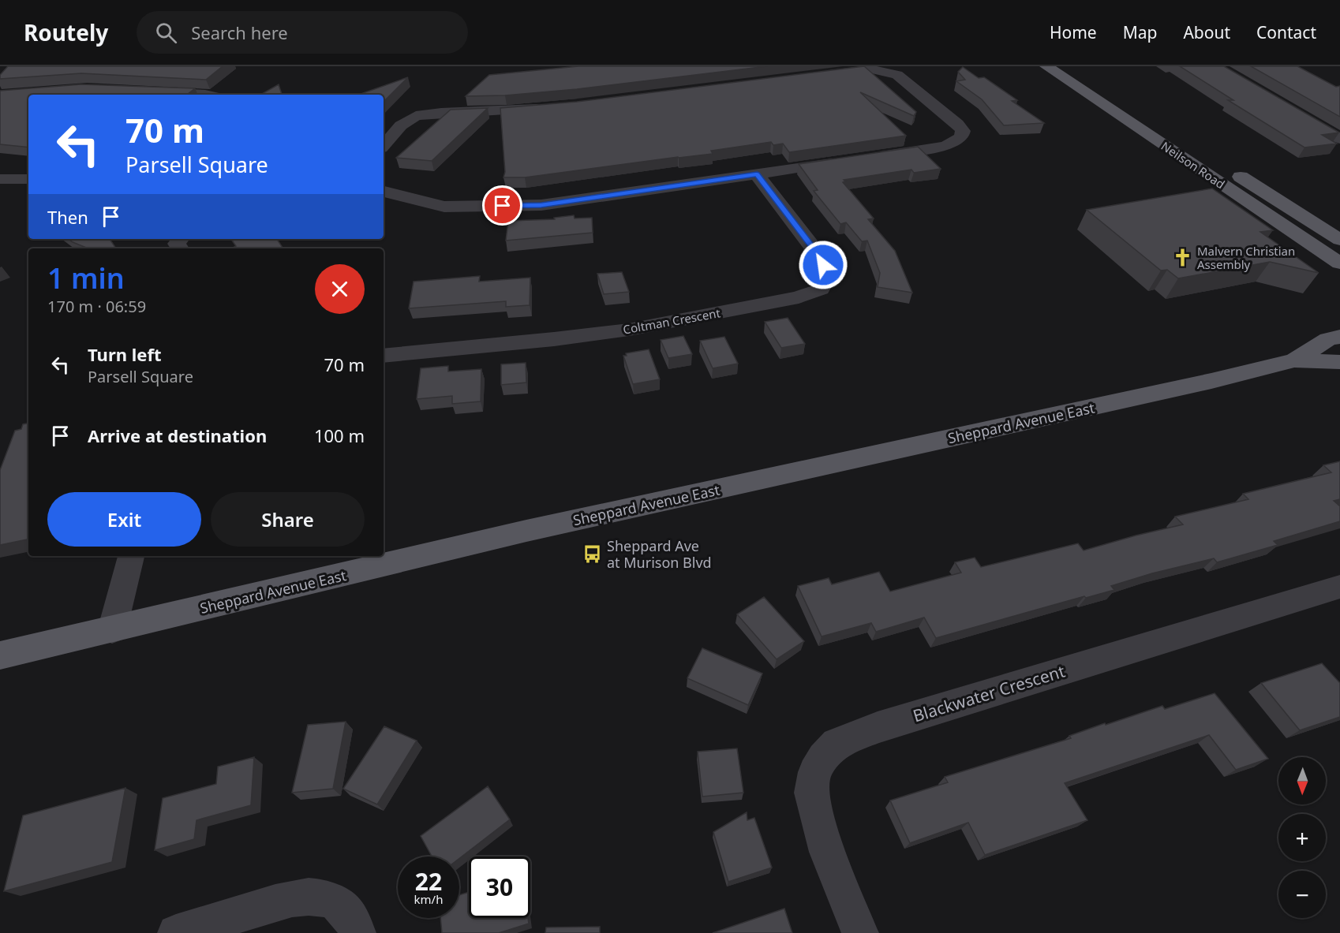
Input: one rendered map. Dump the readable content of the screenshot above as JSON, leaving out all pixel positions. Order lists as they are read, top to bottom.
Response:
{
  "streets": {
    "main road": ["Neilson Road", "Sheppard Avenue East"],
    "street": ["Coltman Crescent", "Blackwater Crescent"]
  },
  "places": {
    "church": ["Malvern Christian Assembly"],
    "bus stop": ["Sheppard Ave at Murison Blvd"]
  },
  "north": "bottom",
  "page": {
    "header": "Routely",
    "search": "Search here",
    "nav": [
      "Home",
      "Map",
      "About",
      "Contact"
    ],
    "turn": ["70 m", "Parsell Square"],
    "then": "Then",
    "heading": ["1 min", "170 m · 06:59"],
    "list": [
      {
        "name": "Turn left",
        "note": "Parsell Square",
        "value": "70 m"
      },
      {
        "name": "Arrive at destination",
        "value": "100 m"
      }
    ],
    "buttons": ["Exit", "Share"],
    "map_buttons": ["+", "−"],
    "speed": "22 km/h",
    "limit": "30"
  }
}
